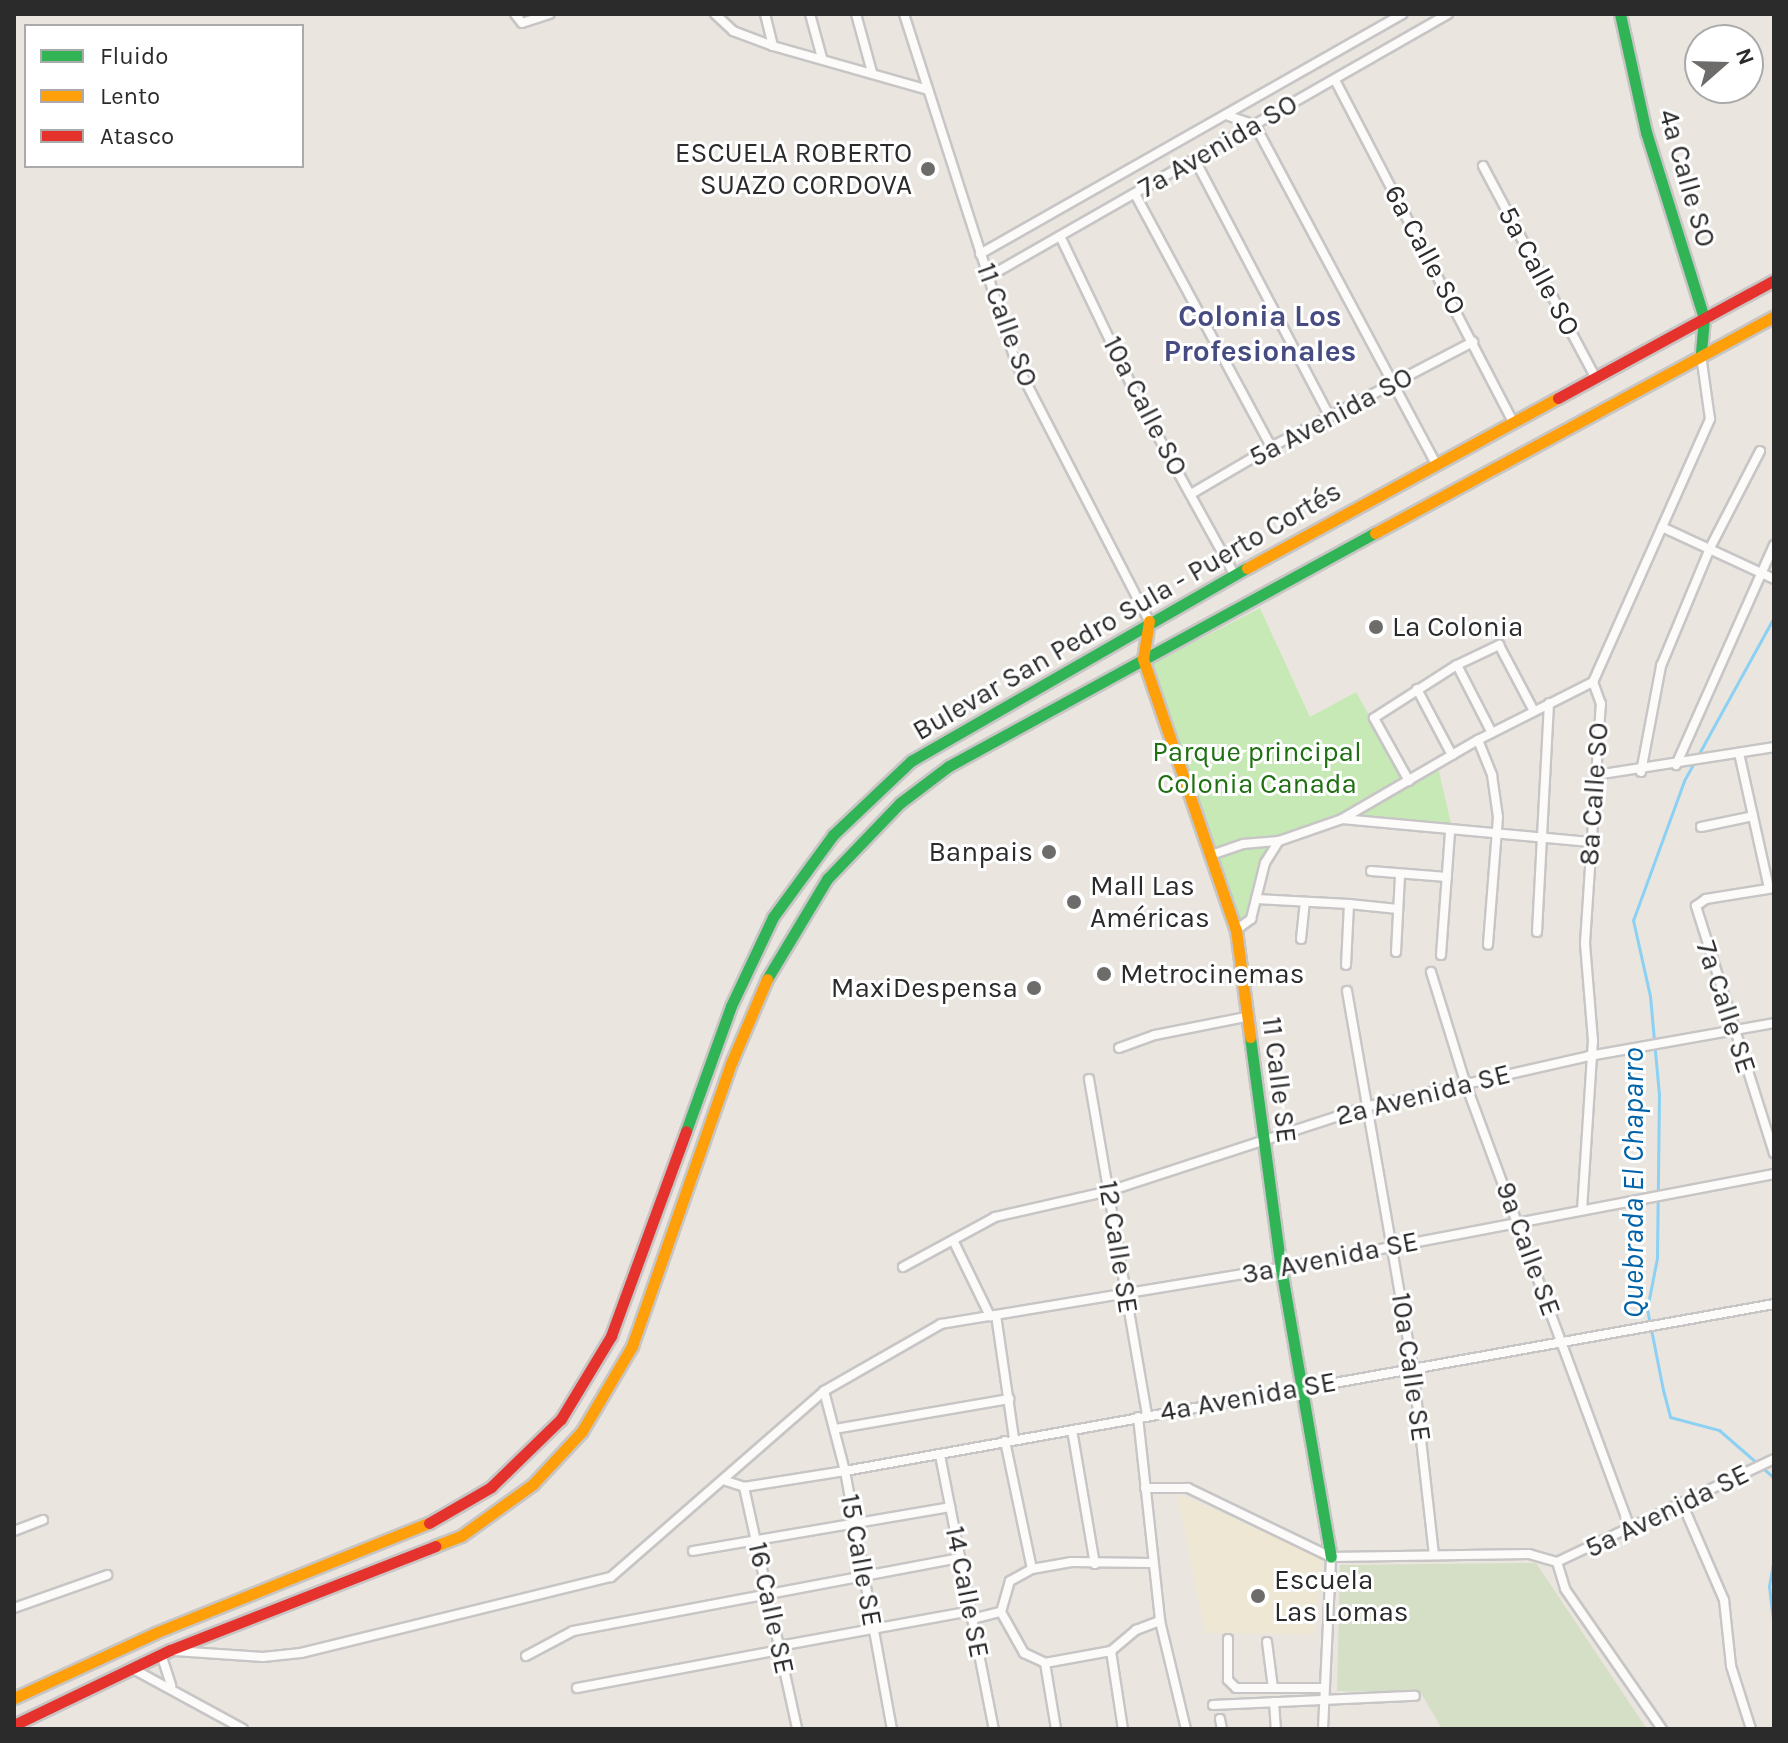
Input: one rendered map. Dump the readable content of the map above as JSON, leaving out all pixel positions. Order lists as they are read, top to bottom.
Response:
{
  "streets": {
    "main road": ["4a Calle SO", "Bulevar San Pedro Sula - Puerto Cortés", "11 Calle SE"],
    "street": [
      "7a Avenida SO",
      "6a Calle SO",
      "5a Calle SO",
      "11 Calle SO",
      "10a Calle SO",
      "5a Avenida SO",
      "8a Calle SO",
      "7a Calle SE",
      "2a Avenida SE",
      "12 Calle SE",
      "9a Calle SE",
      "3a Avenida SE",
      "10a Calle SE",
      "4a Avenida SE",
      "5a Avenida SE",
      "15 Calle SE",
      "14 Calle SE",
      "16 Calle SE"
    ]
  },
  "crossings": [
    ["7a Avenida SO", "6a Calle SO"],
    ["7a Avenida SO", "11 Calle SO"],
    ["7a Avenida SO", "10a Calle SO"],
    ["4a Calle SO", "Bulevar San Pedro Sula - Puerto Cortés"],
    ["4a Calle SO", "8a Calle SO"],
    ["6a Calle SO", "5a Avenida SO"],
    ["6a Calle SO", "Bulevar San Pedro Sula - Puerto Cortés"],
    ["5a Calle SO", "Bulevar San Pedro Sula - Puerto Cortés"],
    ["11 Calle SO", "Bulevar San Pedro Sula - Puerto Cortés"],
    ["11 Calle SO", "11 Calle SE"],
    ["10a Calle SO", "5a Avenida SO"],
    ["10a Calle SO", "Bulevar San Pedro Sula - Puerto Cortés"],
    ["Bulevar San Pedro Sula - Puerto Cortés", "8a Calle SO"],
    ["Bulevar San Pedro Sula - Puerto Cortés", "11 Calle SE"],
    ["8a Calle SO", "2a Avenida SE"],
    ["8a Calle SO", "3a Avenida SE"],
    ["7a Calle SE", "2a Avenida SE"],
    ["11 Calle SE", "2a Avenida SE"],
    ["11 Calle SE", "3a Avenida SE"],
    ["11 Calle SE", "4a Avenida SE"],
    ["11 Calle SE", "5a Avenida SE"],
    ["2a Avenida SE", "12 Calle SE"],
    ["2a Avenida SE", "9a Calle SE"],
    ["2a Avenida SE", "10a Calle SE"],
    ["12 Calle SE", "3a Avenida SE"],
    ["12 Calle SE", "4a Avenida SE"],
    ["12 Calle SE", "5a Avenida SE"],
    ["9a Calle SE", "3a Avenida SE"],
    ["9a Calle SE", "4a Avenida SE"],
    ["9a Calle SE", "5a Avenida SE"],
    ["3a Avenida SE", "10a Calle SE"],
    ["3a Avenida SE", "15 Calle SE"],
    ["10a Calle SE", "4a Avenida SE"],
    ["10a Calle SE", "5a Avenida SE"],
    ["4a Avenida SE", "15 Calle SE"],
    ["4a Avenida SE", "14 Calle SE"],
    ["4a Avenida SE", "16 Calle SE"]
  ],
  "districts": ["Colonia Los Profesionales"],
  "water": ["Quebrada El Chaparro"],
  "parks": ["Parque principal Colonia Canada"],
  "places": [
    "ESCUELA ROBERTO SUAZO CORDOVA",
    "La Colonia",
    "Banpais",
    "Mall Las Américas",
    "Metrocinemas",
    "MaxiDespensa",
    "Escuela Las Lomas"
  ],
  "legend": ["Fluido", "Lento", "Atasco"],
  "north": "right"
}
